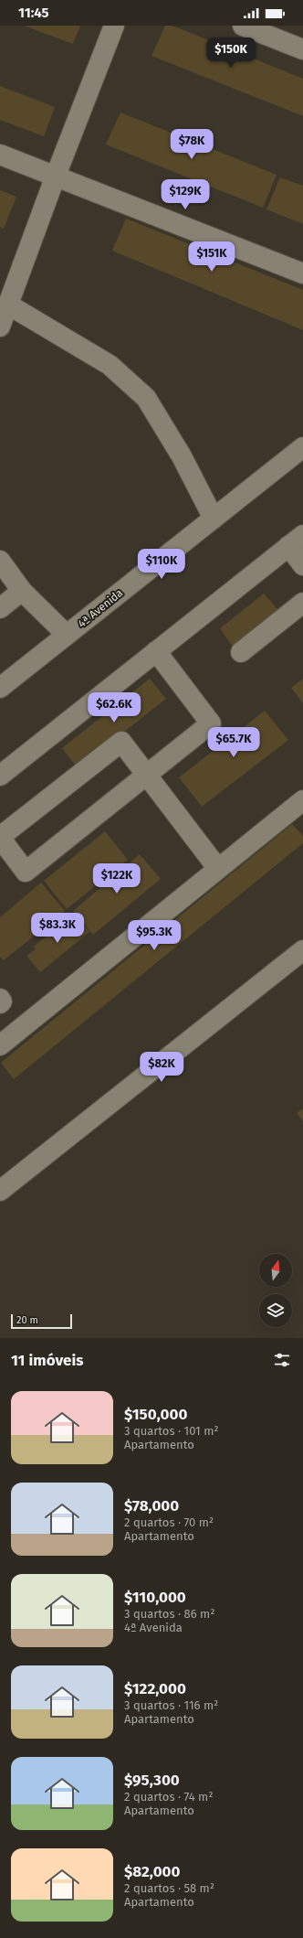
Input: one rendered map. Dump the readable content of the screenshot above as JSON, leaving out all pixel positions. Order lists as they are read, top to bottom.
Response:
{
  "streets": {
    "street": ["4ª Avenida"]
  },
  "scale_bar": "20 m",
  "north": "top",
  "page": {
    "status": "11:45",
    "price": [
      "$150K",
      "$78K",
      "$129K",
      "$151K",
      "$110K",
      "$62.6K",
      "$65.7K",
      "$122K",
      "$83.3K",
      "$95.3K",
      "$82K"
    ],
    "scale": "20 m",
    "heading": "11 imóveis",
    "list": [
      {
        "name": "$150,000",
        "note": "3 quartos · 101 m² · Apartamento"
      },
      {
        "name": "$78,000",
        "note": "2 quartos · 70 m² · Apartamento"
      },
      {
        "name": "$110,000",
        "note": "3 quartos · 86 m² · 4ª Avenida"
      },
      {
        "name": "$122,000",
        "note": "3 quartos · 116 m² · Apartamento"
      },
      {
        "name": "$95,300",
        "note": "2 quartos · 74 m² · Apartamento"
      },
      {
        "name": "$82,000",
        "note": "2 quartos · 58 m² · Apartamento"
      }
    ]
  }
}
